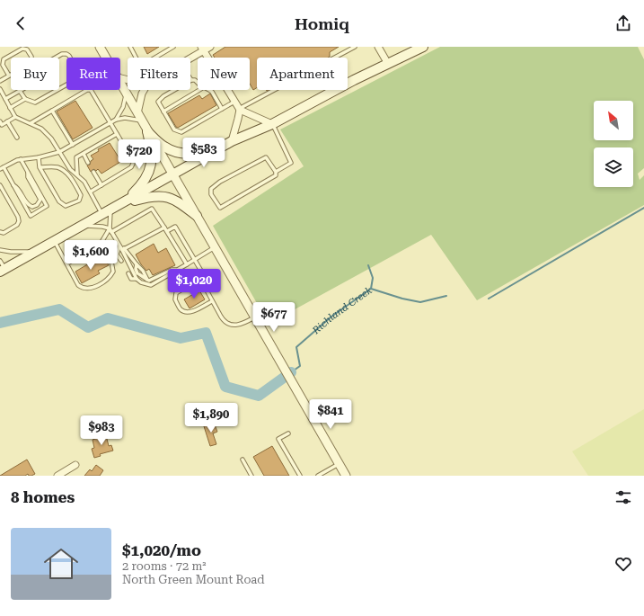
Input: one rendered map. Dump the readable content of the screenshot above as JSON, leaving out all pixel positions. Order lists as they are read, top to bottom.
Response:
{
  "water": ["Richland Creek"],
  "north": "top left",
  "page": {
    "header": "Homiq",
    "chip": [
      "Buy",
      "Rent",
      "Filters",
      "New",
      "Apartment"
    ],
    "price": [
      "$583",
      "$720",
      "$1,600",
      "$1,020",
      "$677",
      "$841",
      "$1,890",
      "$983"
    ],
    "heading": "8 homes",
    "list": [
      {
        "name": "$1,020/mo",
        "note": "2 rooms · 72 m² · North Green Mount Road"
      }
    ]
  }
}
